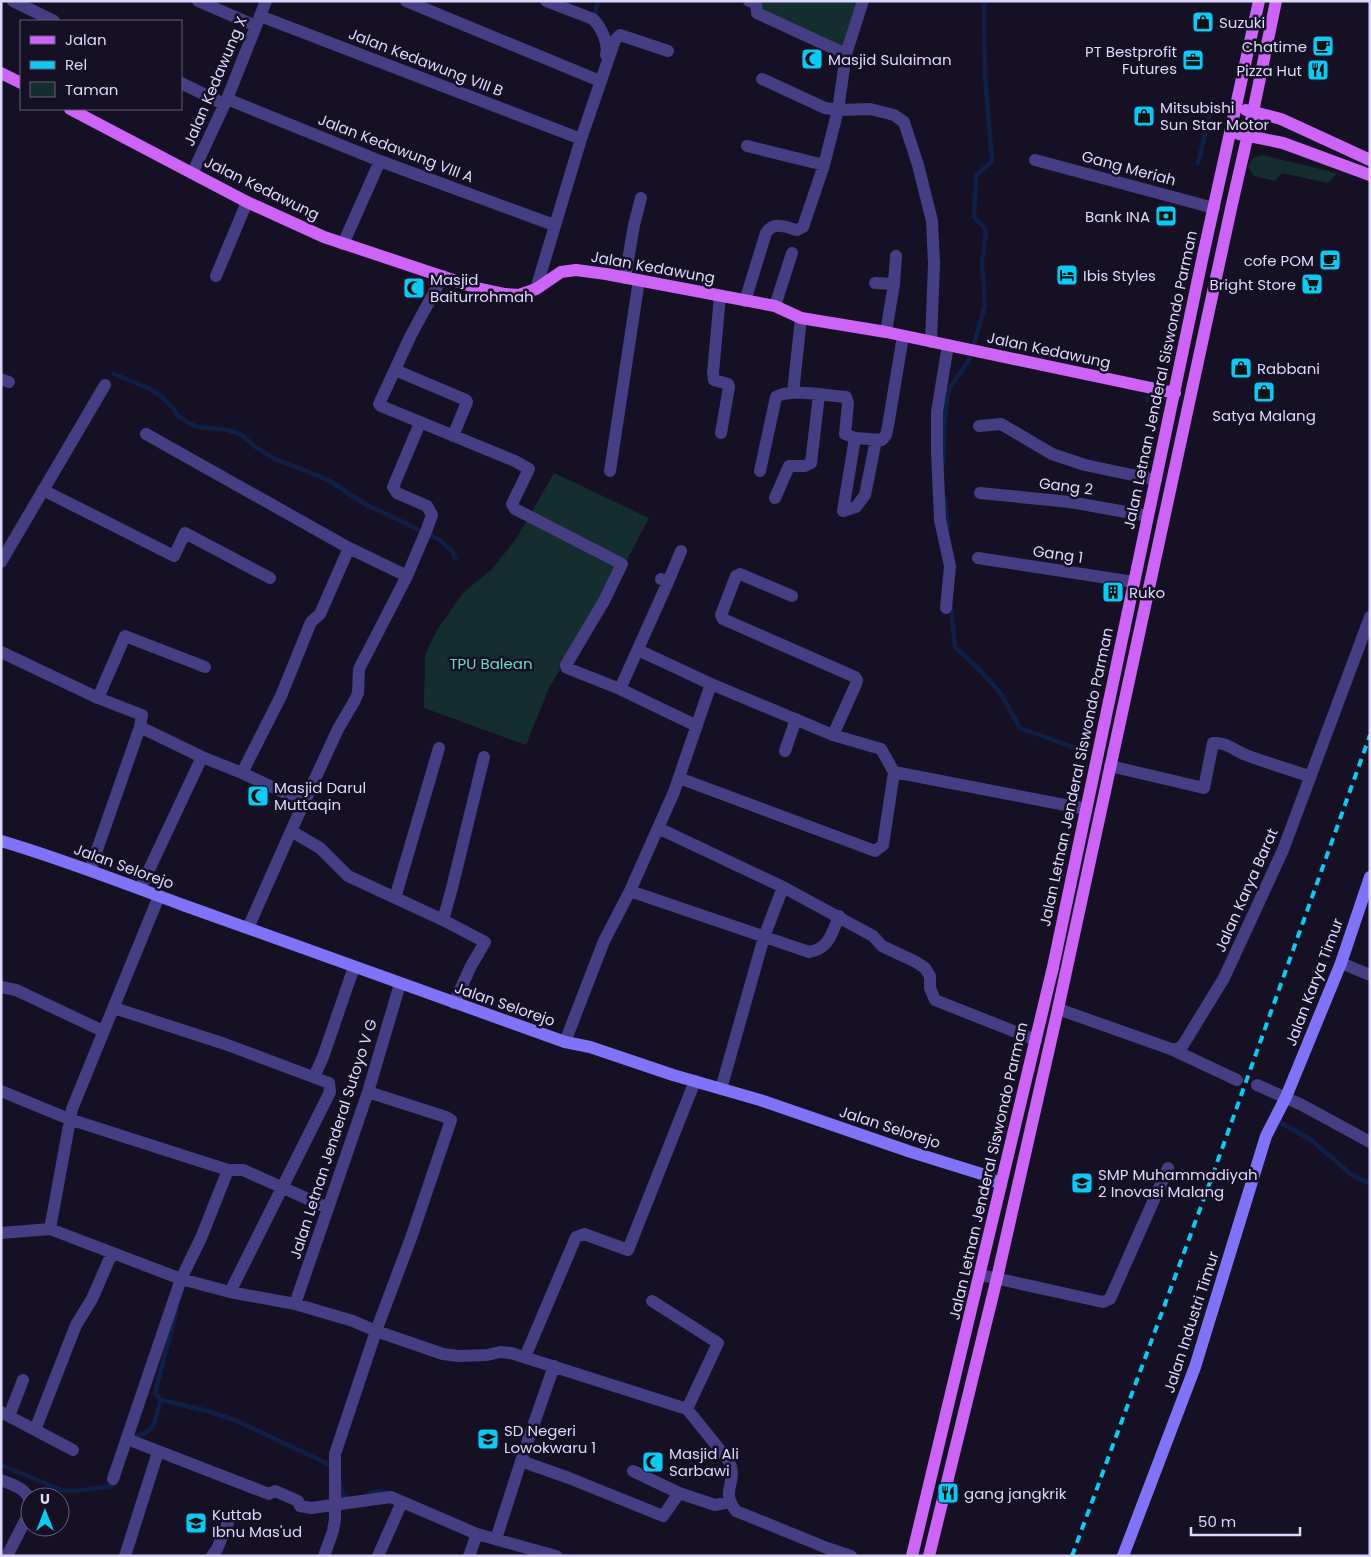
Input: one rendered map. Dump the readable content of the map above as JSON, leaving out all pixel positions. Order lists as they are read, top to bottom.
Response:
{
  "streets": {
    "main road": ["Jalan Kedawung", "Jalan Letnan Jenderal Siswondo Parman"],
    "street": [
      "Jalan Kedawung VIII B",
      "Jalan Kedawung X",
      "Jalan Kedawung VIII A",
      "Gang Meriah",
      "Gang 2",
      "Gang 1",
      "Jalan Selorejo",
      "Jalan Karya Barat",
      "Jalan Karya Timur",
      "Jalan Letnan Jenderal Sutoyo V G",
      "Jalan Industri Timur"
    ]
  },
  "crossings": [
    ["Jalan Kedawung VIII B", "Jalan Kedawung X"],
    ["Jalan Kedawung X", "Jalan Kedawung VIII A"],
    ["Jalan Kedawung X", "Jalan Kedawung"],
    ["Gang Meriah", "Jalan Letnan Jenderal Siswondo Parman"],
    ["Jalan Kedawung", "Jalan Letnan Jenderal Siswondo Parman"],
    ["Jalan Letnan Jenderal Siswondo Parman", "Gang 2"],
    ["Jalan Letnan Jenderal Siswondo Parman", "Gang 1"],
    ["Jalan Letnan Jenderal Siswondo Parman", "Jalan Selorejo"],
    ["Jalan Selorejo", "Jalan Letnan Jenderal Sutoyo V G"],
    ["Jalan Karya Timur", "Jalan Industri Timur"]
  ],
  "parks": ["TPU Balean"],
  "places": {
    "shop": [
      "Suzuki",
      "Mitsubishi Sun Star Motor",
      "Rabbani",
      "Satya Malang"
    ],
    "cafe": ["Chatime", "cofe POM"],
    "mosque": [
      "Masjid Sulaiman",
      "Masjid Baiturrohmah",
      "Masjid Darul Muttaqin",
      "Masjid Ali Sarbawi"
    ],
    "office": ["PT Bestprofit Futures"],
    "restaurant": ["Pizza Hut", "gang jangkrik"],
    "bank": ["Bank INA"],
    "hotel": ["Ibis Styles"],
    "supermarket": ["Bright Store"],
    "building": ["Ruko"],
    "school or university": ["SMP Muhammadiyah 2 Inovasi Malang", "SD Negeri Lowokwaru 1", "Kuttab Ibnu Mas'ud"]
  },
  "legend": ["Jalan", "Rel", "Taman"],
  "scale_bar": "50 m",
  "north": "top"
}
